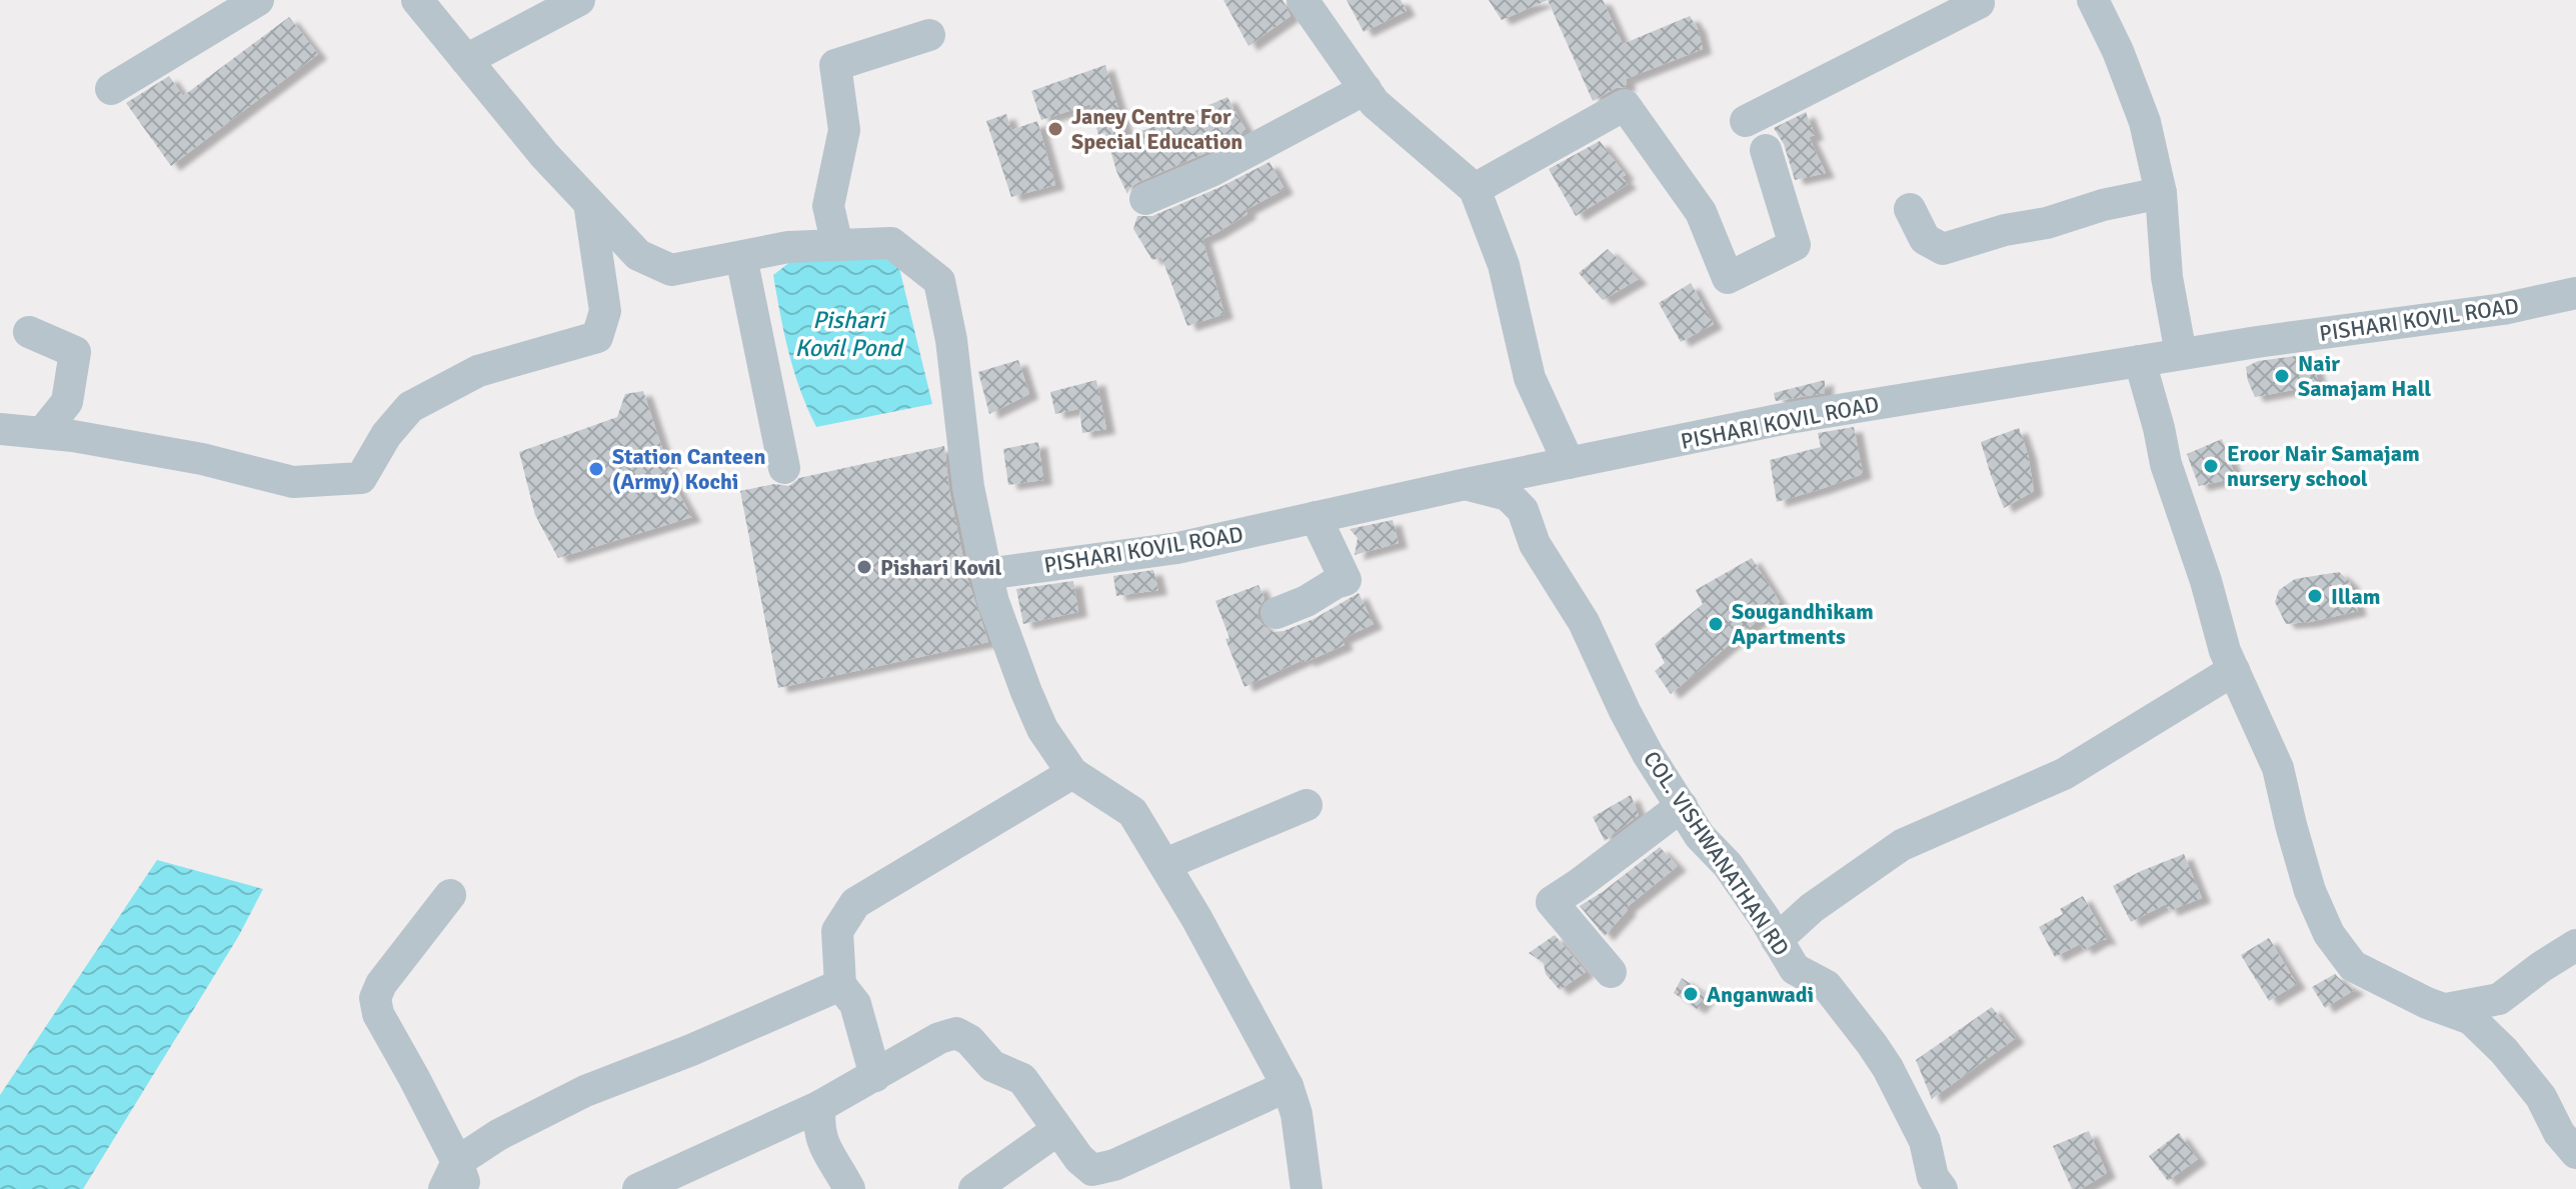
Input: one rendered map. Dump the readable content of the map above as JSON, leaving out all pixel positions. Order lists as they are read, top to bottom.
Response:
{
  "streets": {
    "street": ["PISHARI KOVIL ROAD", "COL. VISHWANATHAN RD"]
  },
  "crossings": [
    ["PISHARI KOVIL ROAD", "COL. VISHWANATHAN RD"]
  ],
  "water": ["Pishari Kovil Pond"],
  "places": [
    "Janey Centre For Special Education",
    "Nair Samajam Hall",
    "Eroor Nair Samajam nursery school",
    "Station Canteen (Army) Kochi",
    "Pishari Kovil",
    "Illam",
    "Sougandhikam Apartments",
    "Anganwadi"
  ]
}
